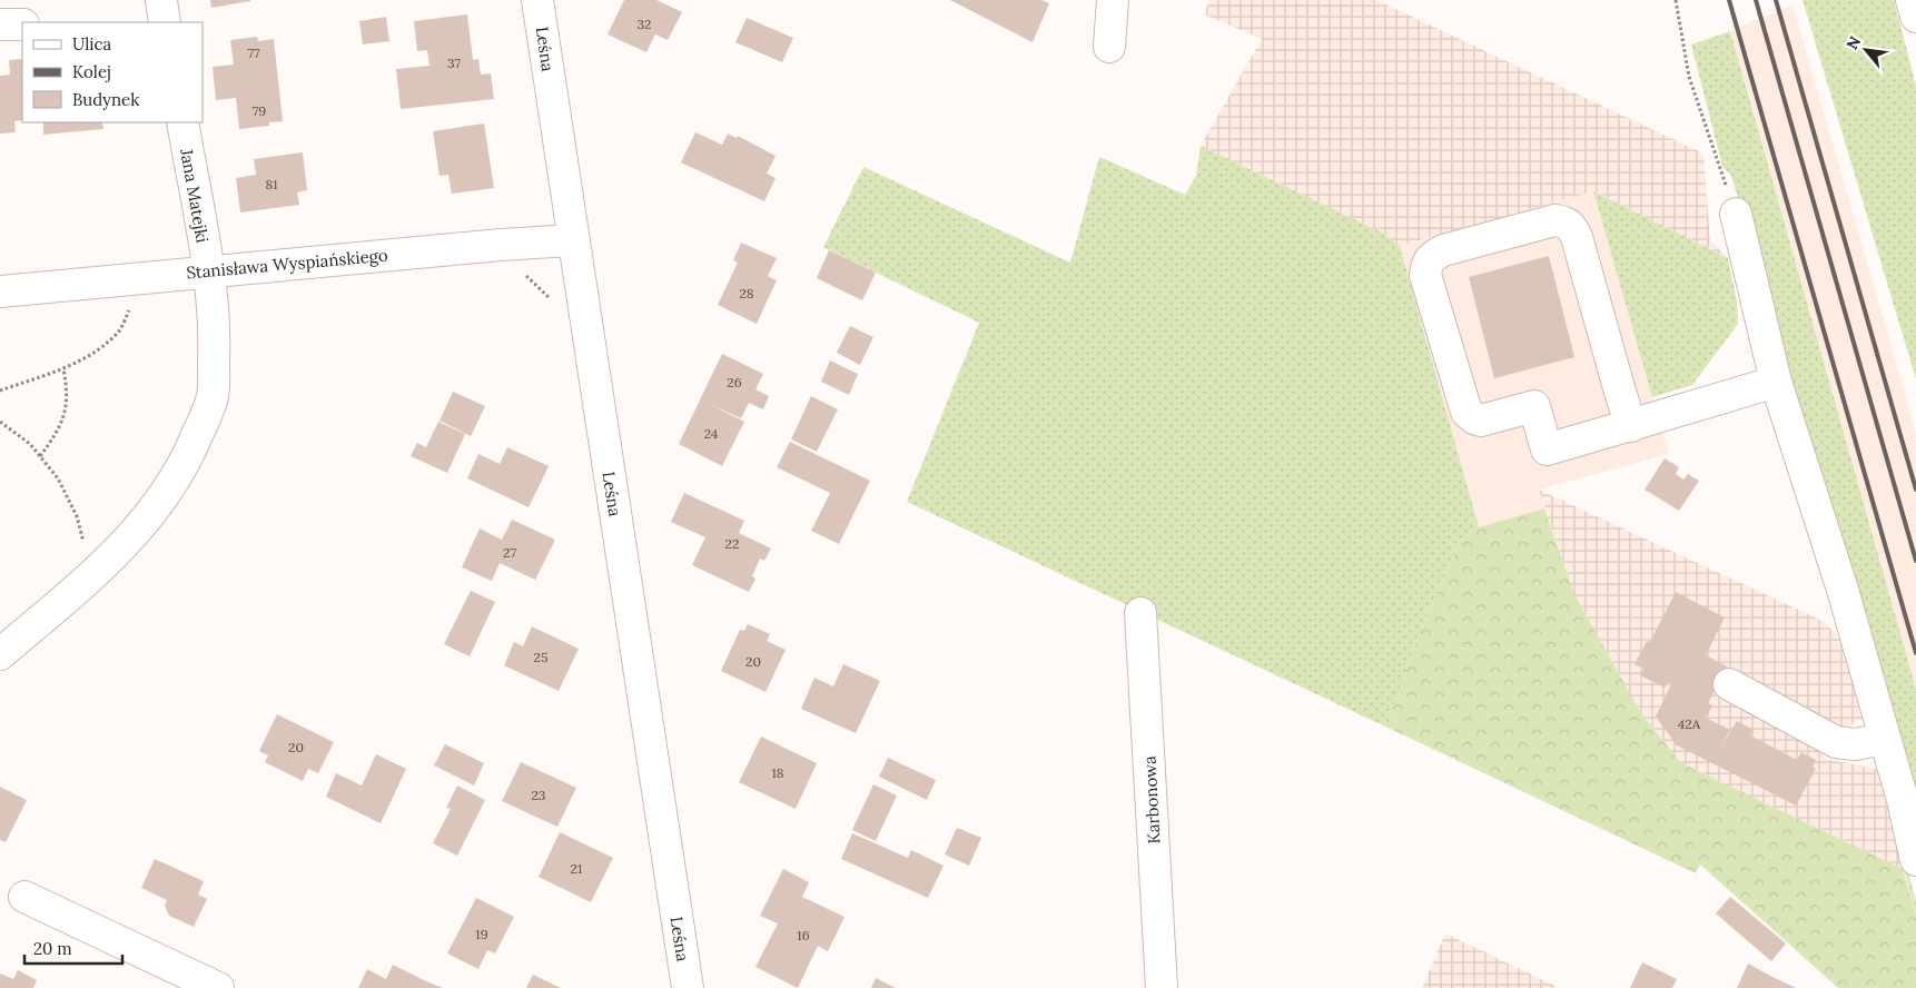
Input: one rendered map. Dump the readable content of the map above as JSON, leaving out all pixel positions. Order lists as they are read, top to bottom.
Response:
{
  "streets": {
    "street": [
      "Leśna",
      "Jana Matejki",
      "Stanisława Wyspiańskiego",
      "Karbonowa"
    ]
  },
  "crossings": [
    ["Leśna", "Stanisława Wyspiańskiego"],
    ["Jana Matejki", "Stanisława Wyspiańskiego"]
  ],
  "house_numbers": [
    "32",
    "77",
    "37",
    "79",
    "81",
    "28",
    "26",
    "24",
    "22",
    "27",
    "25",
    "20",
    "42A",
    "20",
    "18",
    "23",
    "21",
    "19",
    "16"
  ],
  "legend": ["Ulica", "Kolej", "Budynek"],
  "scale_bar": "20 m",
  "north": "top left"
}
